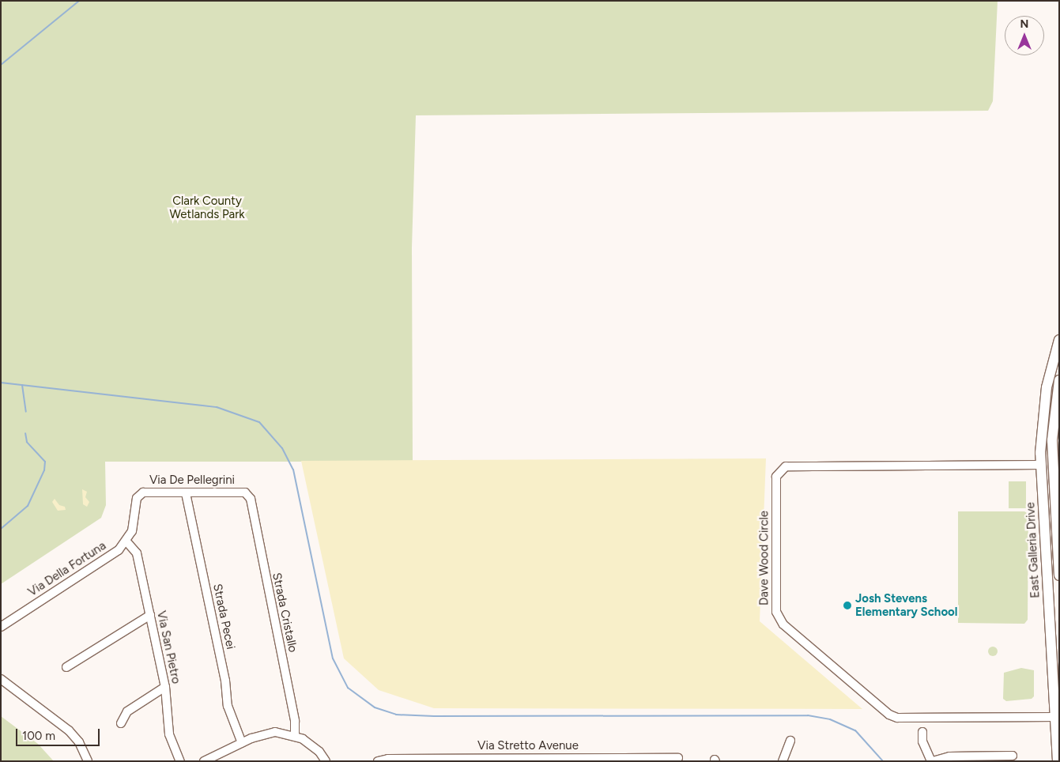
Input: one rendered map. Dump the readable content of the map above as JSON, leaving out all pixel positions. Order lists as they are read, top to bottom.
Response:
{
  "streets": {
    "main road": ["East Galleria Drive"],
    "street": [
      "Via De Pellegrini",
      "Dave Wood Circle",
      "Via Della Fortuna",
      "Strada Cristallo",
      "Strada Pecei",
      "Via San Pietro",
      "Via Stretto Avenue"
    ]
  },
  "crossings": [
    ["Via De Pellegrini", "Via Della Fortuna"],
    ["Via De Pellegrini", "Strada Cristallo"],
    ["Via De Pellegrini", "Strada Pecei"],
    ["East Galleria Drive", "Dave Wood Circle"],
    ["Via Della Fortuna", "Via San Pietro"]
  ],
  "parks": ["Clark County Wetlands Park"],
  "places": ["Josh Stevens Elementary School"],
  "scale_bar": "100 m",
  "north": "top"
}
